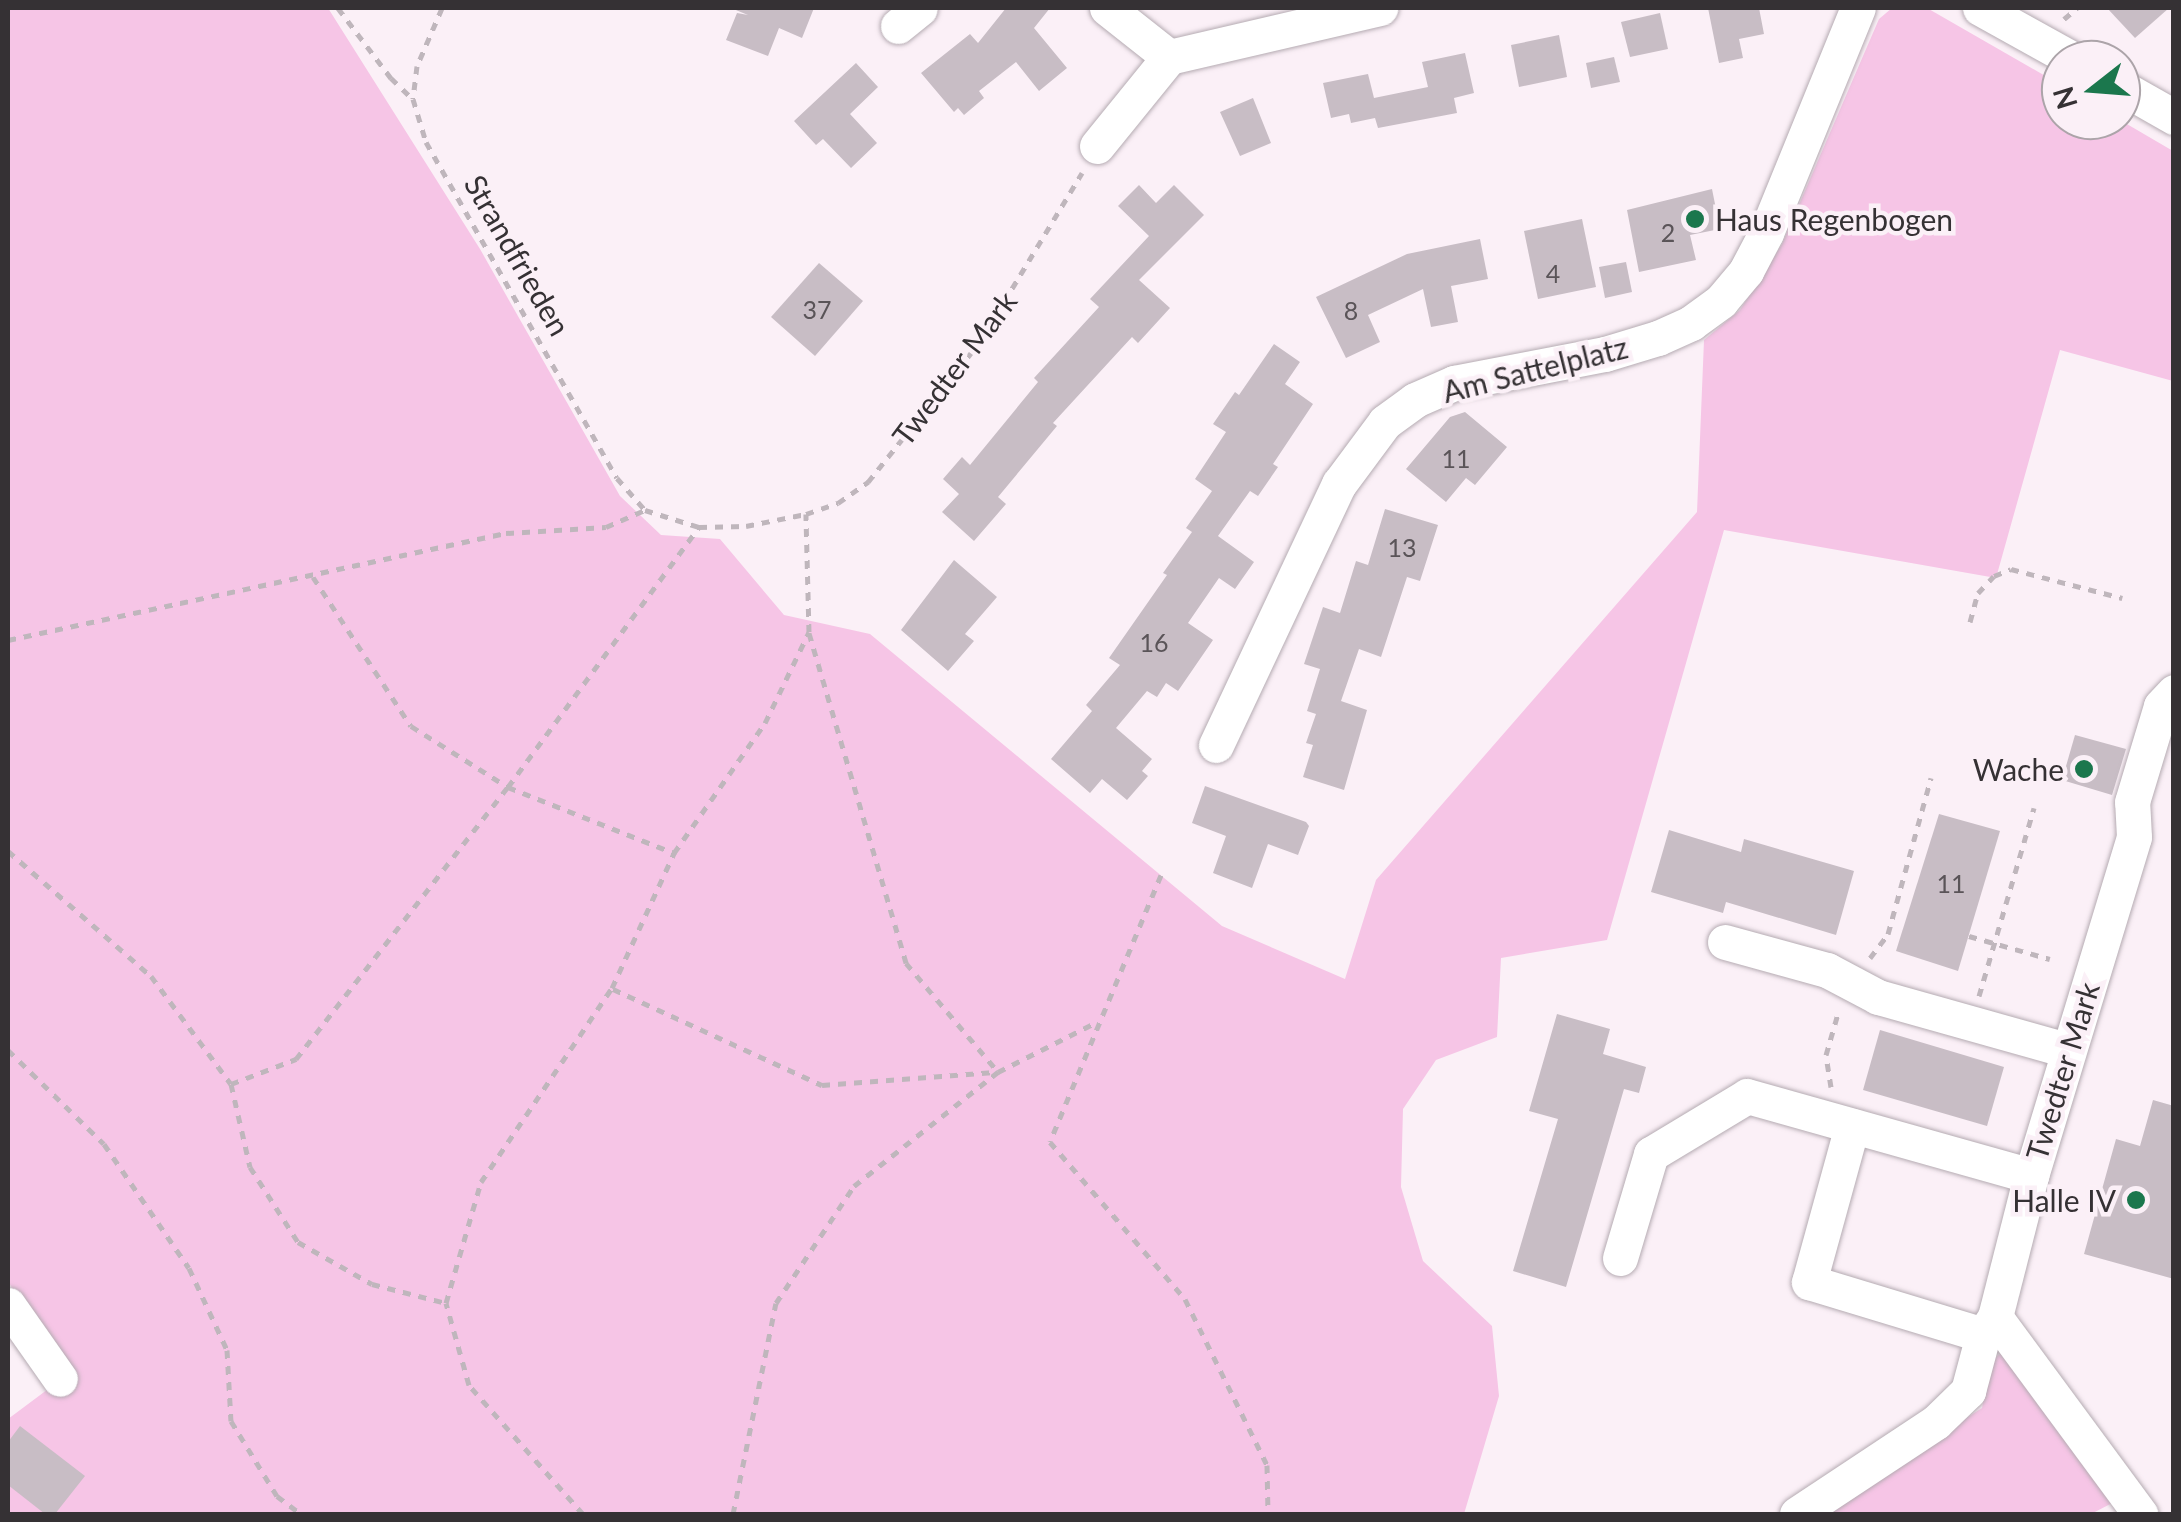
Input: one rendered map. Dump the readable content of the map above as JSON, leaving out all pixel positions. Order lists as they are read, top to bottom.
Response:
{
  "streets": {
    "street": ["Twedter Mark", "Am Sattelplatz"],
    "path": ["Strandfrieden"]
  },
  "crossings": [
    ["Strandfrieden", "Twedter Mark"]
  ],
  "places": ["Haus Regenbogen", "Wache", "Halle IV"],
  "house_numbers": [
    "2",
    "4",
    "37",
    "8",
    "11",
    "13",
    "16",
    "11"
  ],
  "north": "left"
}
